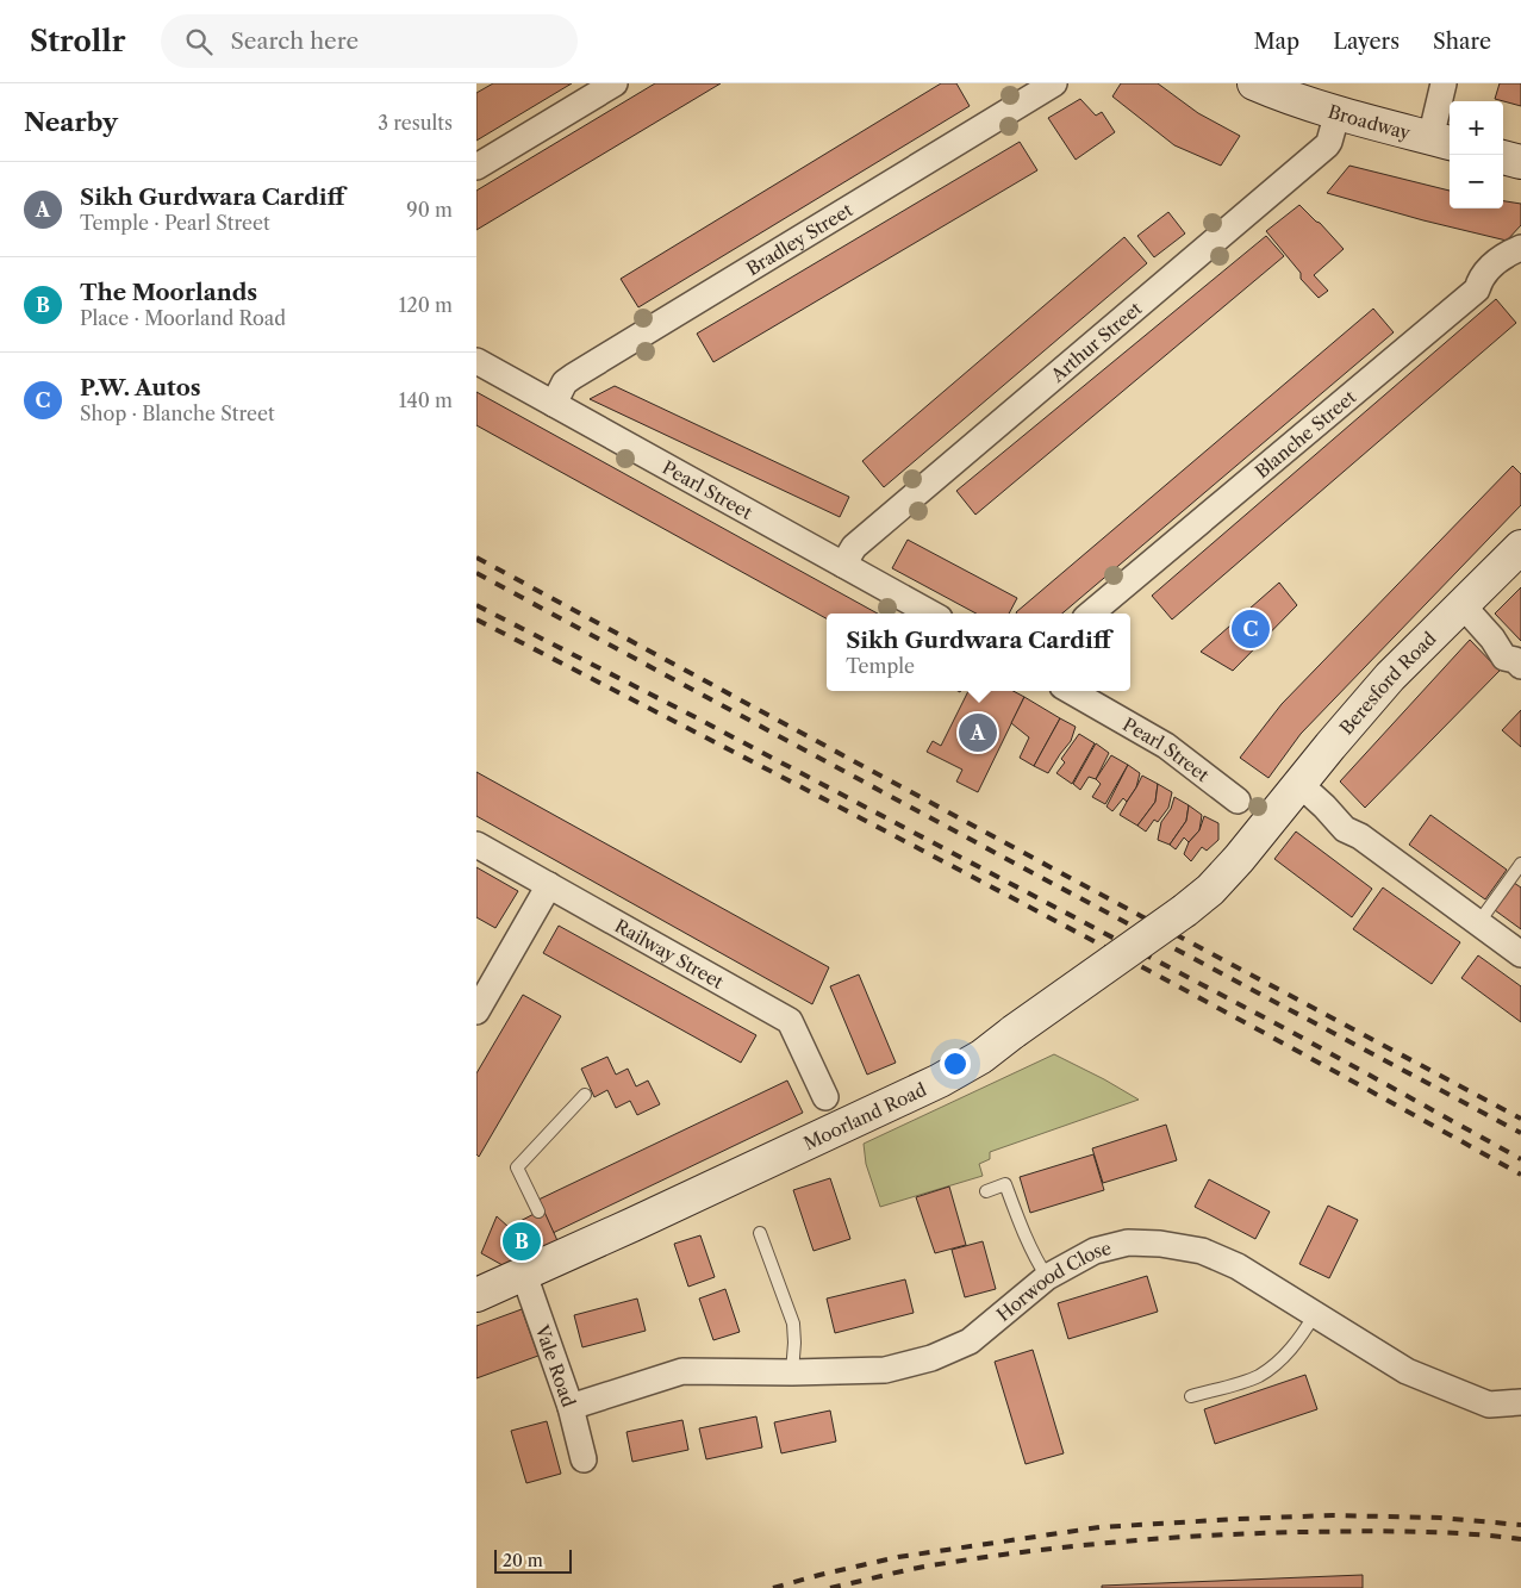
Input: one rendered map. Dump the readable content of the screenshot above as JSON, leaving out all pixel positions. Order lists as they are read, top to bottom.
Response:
{
  "streets": {
    "street": [
      "Broadway",
      "Bradley Street",
      "Arthur Street",
      "Blanche Street",
      "Pearl Street",
      "Beresford Road",
      "Railway Street",
      "Moorland Road",
      "Horwood Close",
      "Vale Road"
    ]
  },
  "crossings": [
    ["Broadway", "Arthur Street"],
    ["Bradley Street", "Pearl Street"],
    ["Arthur Street", "Pearl Street"],
    ["Beresford Road", "Moorland Road"],
    ["Moorland Road", "Vale Road"],
    ["Horwood Close", "Vale Road"]
  ],
  "scale_bar": "20 m",
  "page": {
    "header": "Strollr",
    "search": "Search here",
    "nav": ["Map", "Layers", "Share"],
    "heading": ["Nearby", "3 results"],
    "map_buttons": ["+", "−"],
    "list": [
      {
        "mark": "A",
        "name": "Sikh Gurdwara Cardiff",
        "note": "Temple · Pearl Street",
        "value": "90 m"
      },
      {
        "mark": "B",
        "name": "The Moorlands",
        "note": "Place · Moorland Road",
        "value": "120 m"
      },
      {
        "mark": "C",
        "name": "P.W. Autos",
        "note": "Shop · Blanche Street",
        "value": "140 m"
      }
    ],
    "pins": ["C", "A", "B"],
    "popup": ["Sikh Gurdwara Cardiff", "Temple"],
    "scale": "20 m"
  }
}
